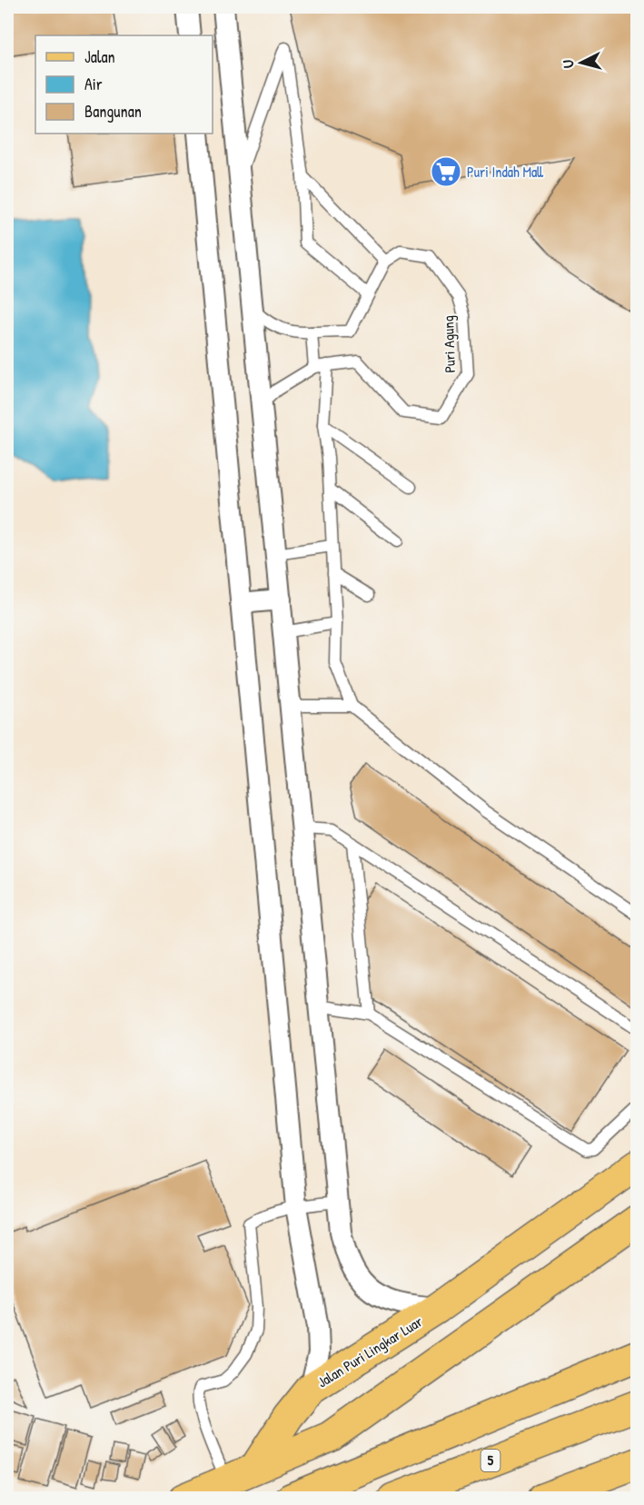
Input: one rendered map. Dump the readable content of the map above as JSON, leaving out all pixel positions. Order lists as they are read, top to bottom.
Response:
{
  "streets": {
    "main road": ["Jalan Puri Lingkar Luar", "5"],
    "lane": ["Puri Agung"]
  },
  "places": {
    "supermarket": ["Puri Indah Mall"]
  },
  "legend": ["Jalan", "Air", "Bangunan"],
  "north": "left"
}
